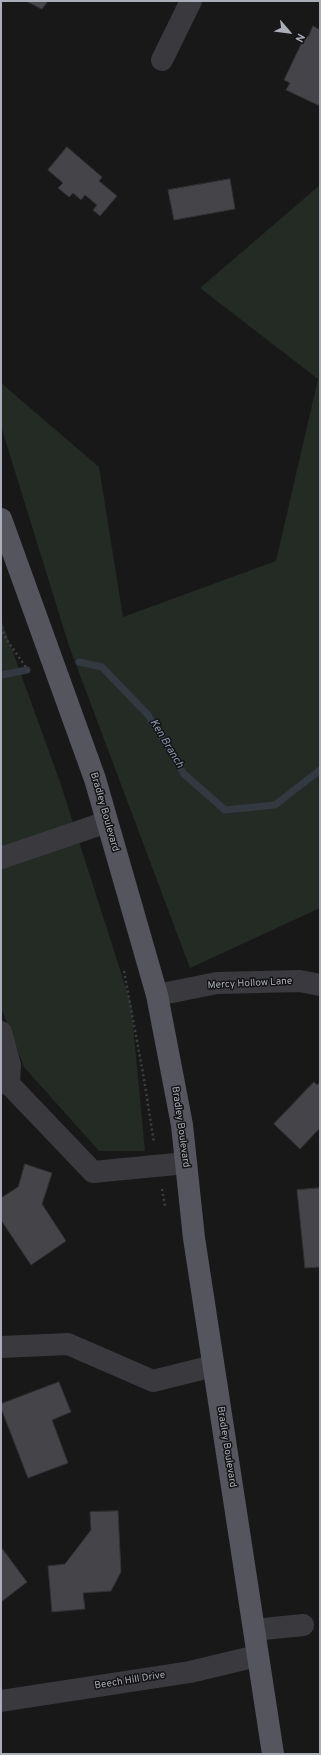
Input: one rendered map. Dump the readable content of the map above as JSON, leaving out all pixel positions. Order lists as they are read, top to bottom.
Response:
{
  "streets": {
    "main road": ["Bradley Boulevard"],
    "street": ["Mercy Hollow Lane", "Beech Hill Drive"]
  },
  "crossings": [
    ["Bradley Boulevard", "Mercy Hollow Lane"],
    ["Bradley Boulevard", "Beech Hill Drive"]
  ],
  "water": ["Ken Branch"],
  "north": "bottom right"
}
